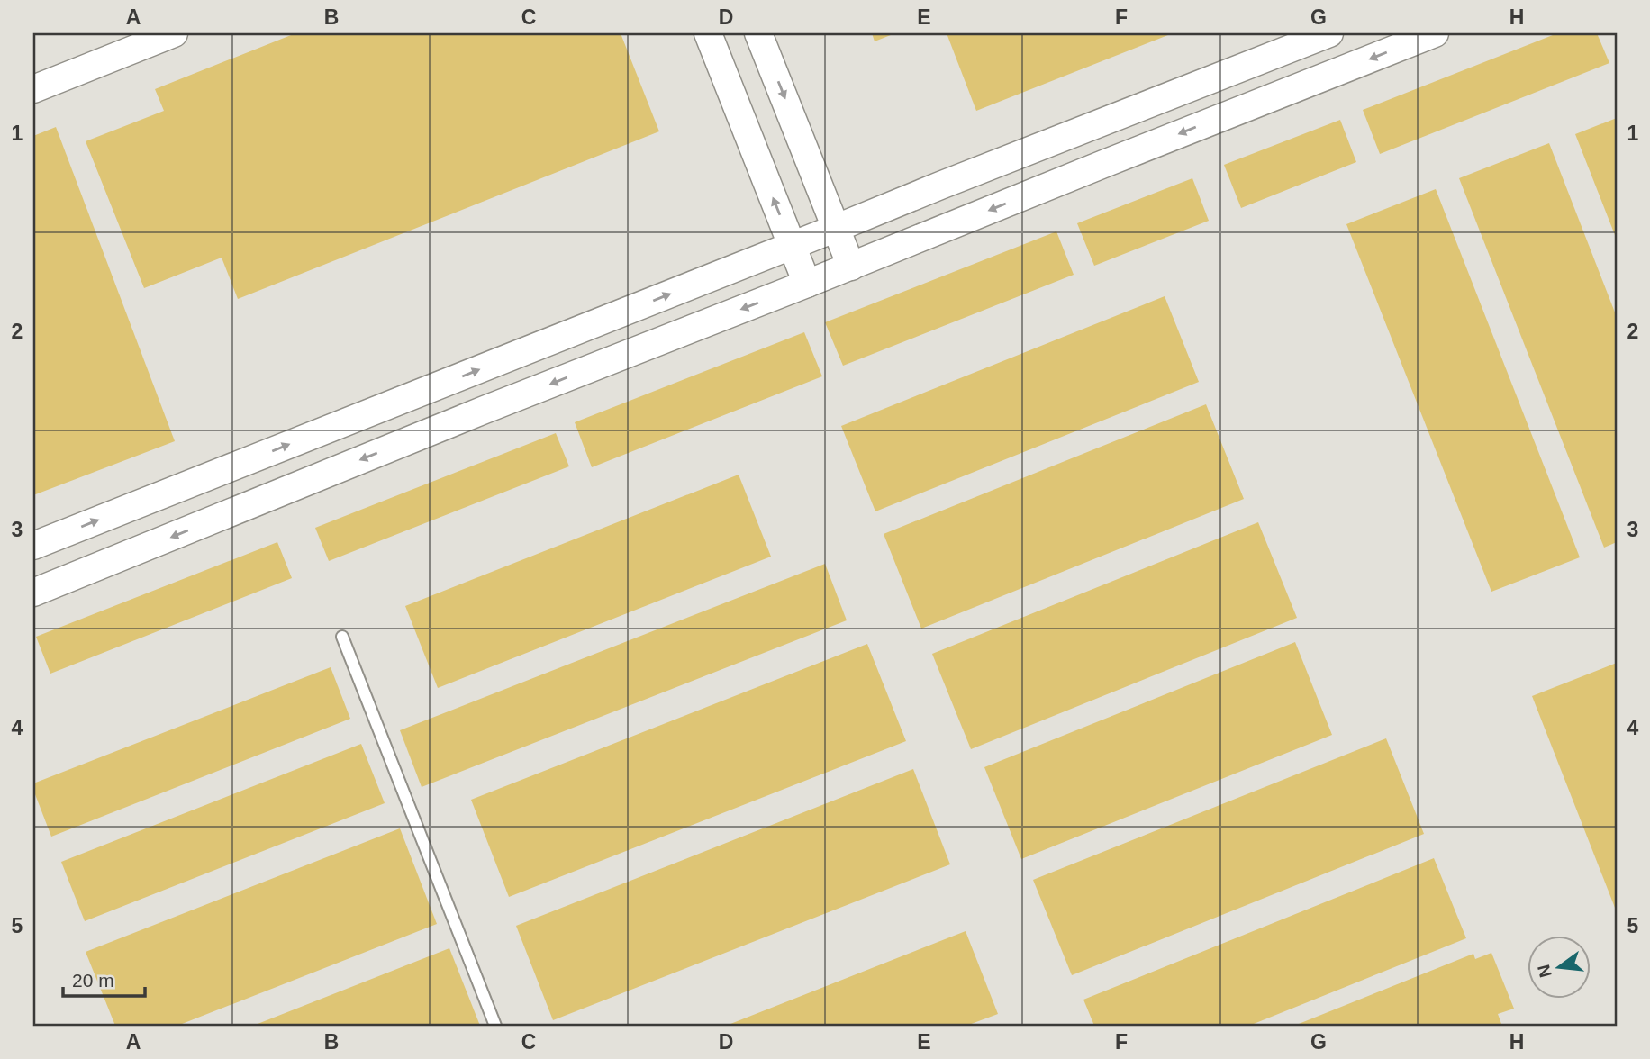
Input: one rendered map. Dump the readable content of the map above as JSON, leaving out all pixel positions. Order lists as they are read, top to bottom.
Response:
{
  "scale_bar": "20 m",
  "north": "left",
  "grid": {
    "columns": [
      "A",
      "B",
      "C",
      "D",
      "E",
      "F",
      "G",
      "H"
    ],
    "rows": [
      "1",
      "2",
      "3",
      "4",
      "5"
    ]
  }
}
